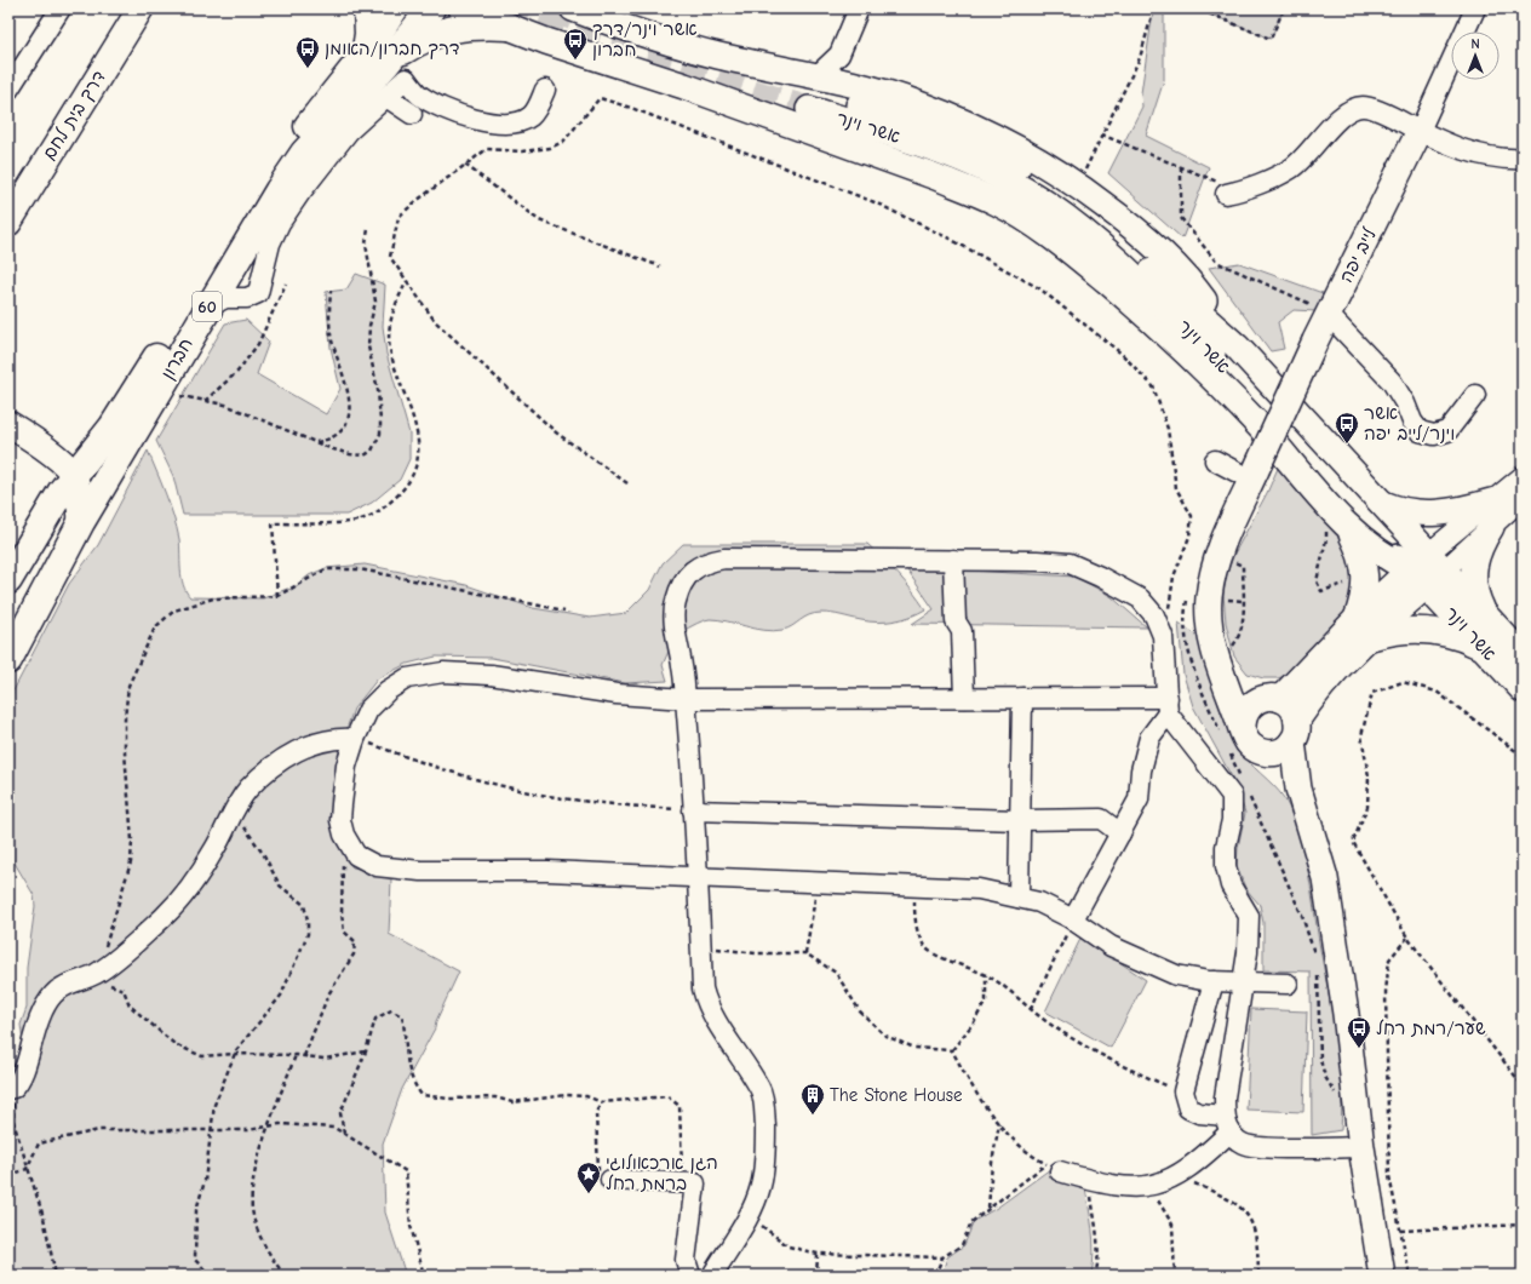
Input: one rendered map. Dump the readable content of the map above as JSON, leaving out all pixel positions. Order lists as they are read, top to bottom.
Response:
{
  "streets": {
    "highway": ["60", "חברון"],
    "main road": ["דרך בית לחם", "אשר וינר", "לייב יפה"]
  },
  "places": {
    "bus stop": [
      "אשר וינר/דרך חברון",
      "דרך חברון/האומן",
      "אשר וינר/לייב יפה",
      "שער/רמת רחל"
    ],
    "building": ["The Stone House"],
    "place": ["הגן ארכאולוגי ברמת רחל"]
  },
  "north": "top"
}
